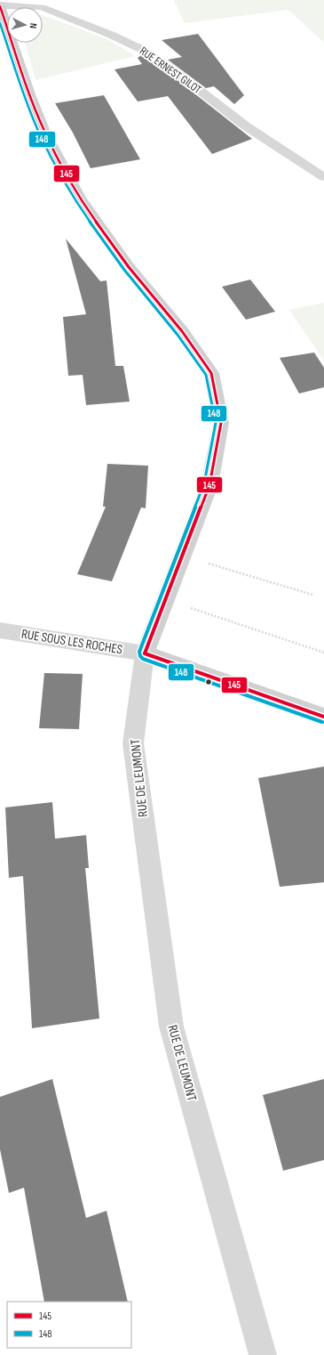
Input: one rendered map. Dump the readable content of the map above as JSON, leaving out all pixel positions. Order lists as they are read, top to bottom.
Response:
{
  "streets": {
    "street": ["RUE ERNEST GILOT", "RUE SOUS LES ROCHES", "RUE DE LEUMONT"]
  },
  "crossings": [
    ["RUE ERNEST GILOT", "RUE DE LEUMONT"],
    ["RUE SOUS LES ROCHES", "RUE DE LEUMONT"]
  ],
  "lines": ["transit line 145", "transit line 148"],
  "legend": ["145", "148"],
  "north": "right"
}
